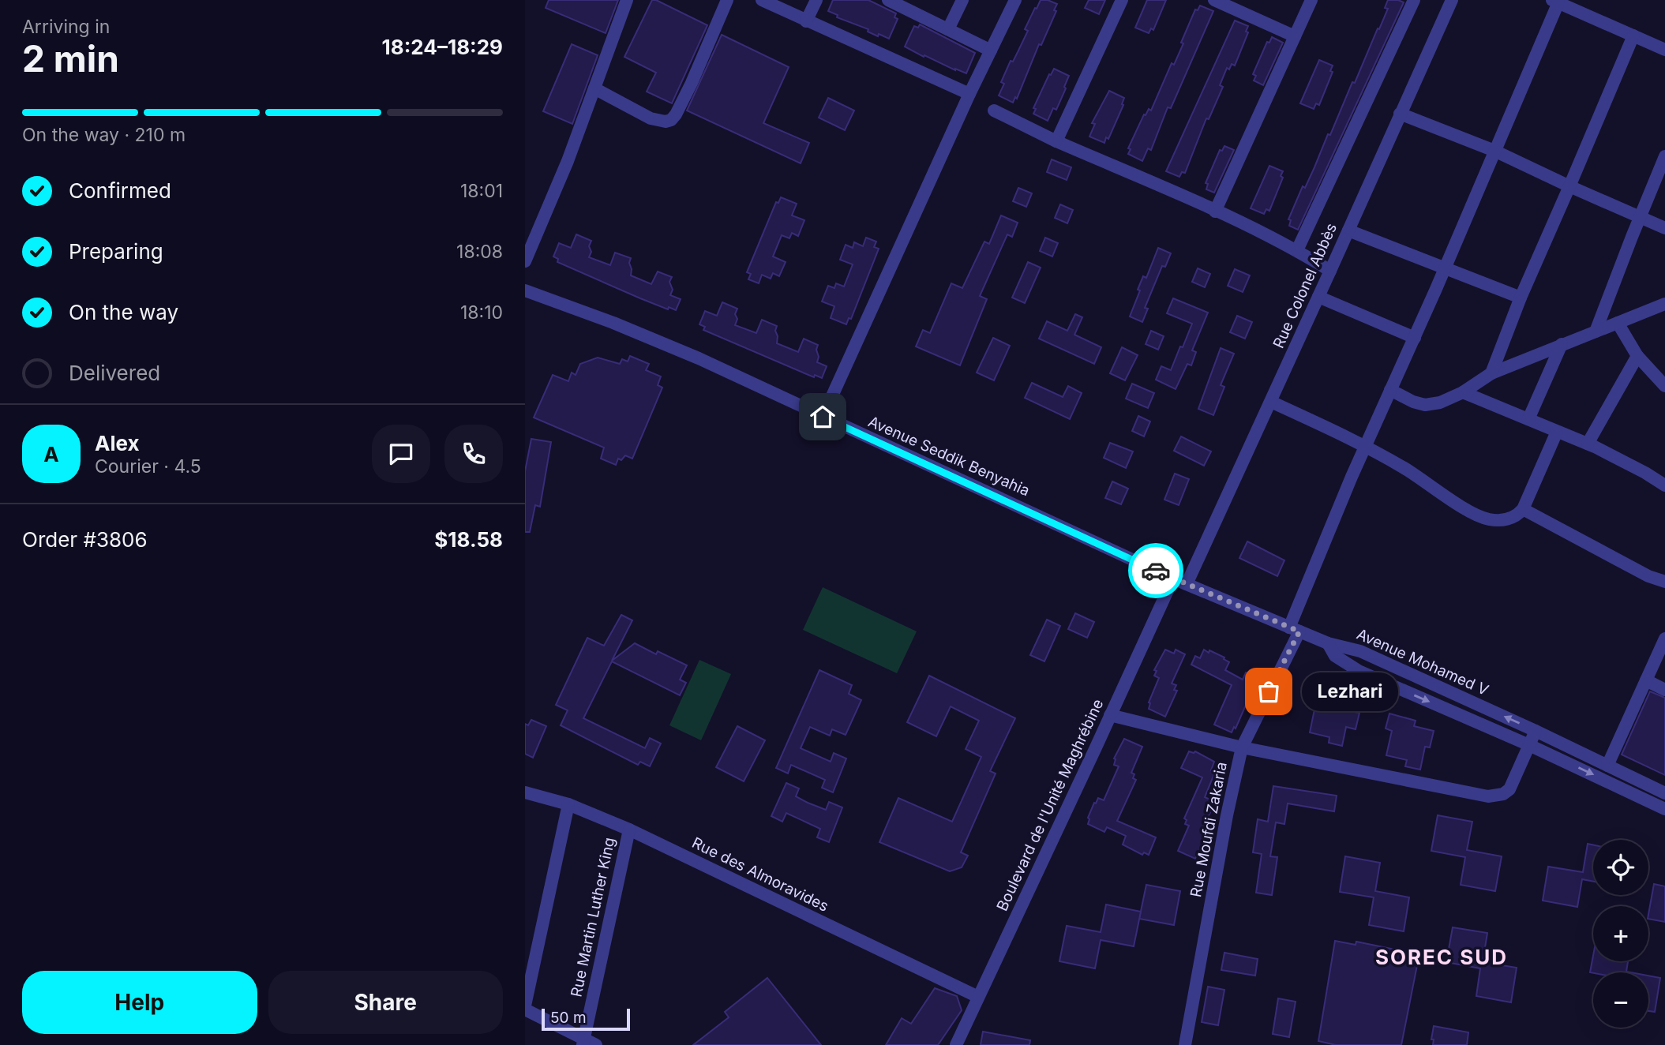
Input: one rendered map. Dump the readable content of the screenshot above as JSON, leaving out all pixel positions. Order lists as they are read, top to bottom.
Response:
{
  "streets": {
    "street": [
      "Rue Colonel Abbès",
      "Avenue Seddik Benyahia",
      "Avenue Mohamed V",
      "Boulevard de l'Unité Maghrébine",
      "Rue Moufdi Zakaria",
      "Rue des Almoravides",
      "Rue Martin Luther King"
    ]
  },
  "crossings": [
    ["Rue Colonel Abbès", "Avenue Seddik Benyahia"],
    ["Avenue Seddik Benyahia", "Avenue Mohamed V"],
    ["Avenue Seddik Benyahia", "Boulevard de l'Unité Maghrébine"],
    ["Avenue Seddik Benyahia", "Rue Moufdi Zakaria"],
    ["Boulevard de l'Unité Maghrébine", "Rue des Almoravides"],
    ["Rue des Almoravides", "Rue Martin Luther King"]
  ],
  "districts": ["SOREC SUD"],
  "places": ["Lezhari"],
  "scale_bar": "50 m",
  "page": {
    "heading": ["2 min", "Arriving in", "18:24–18:29"],
    "panel": [
      "Alex",
      "Courier · 4.5",
      "Order #3806",
      "$18.58"
    ],
    "bar": "On the way · 210 m",
    "list": [
      ["Confirmed", "18:01"],
      ["Preparing", "18:08"],
      ["On the way", "18:10"],
      "Delivered"
    ],
    "round": "A",
    "bubble": "Lezhari",
    "map_buttons": ["+", "−"],
    "buttons": ["Help", "Share"],
    "scale": "50 m"
  }
}
